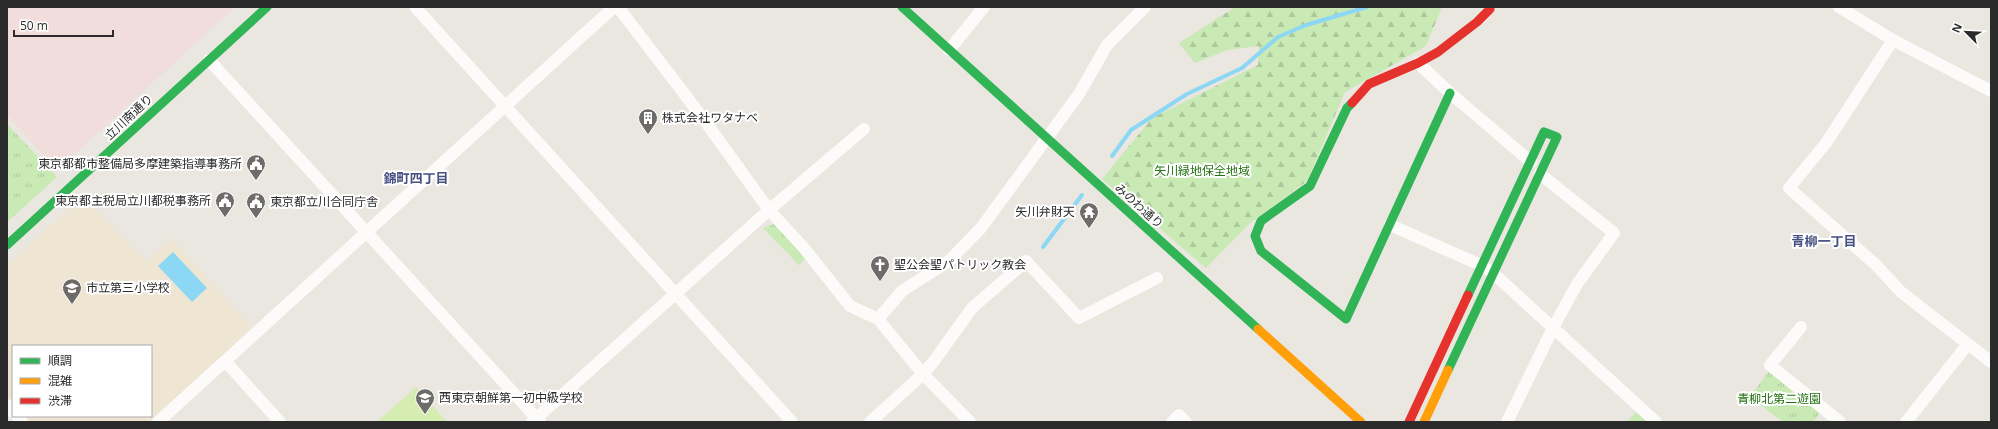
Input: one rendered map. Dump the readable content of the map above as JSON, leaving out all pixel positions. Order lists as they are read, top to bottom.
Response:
{
  "streets": {
    "street": ["立川南通り", "みのわ通り"]
  },
  "districts": ["錦町四丁目", "青柳一丁目"],
  "parks": ["矢川緑地保全地域", "青柳北第二遊園"],
  "places": {
    "building": ["株式会社ワタナベ"],
    "public building": ["東京都都市整備局多摩建築指導事務所", "東京都主税局立川都税事務所", "東京都立川合同庁舎"],
    "temple": ["矢川弁財天"],
    "church": ["聖公会聖パトリック教会"],
    "school or university": ["市立第三小学校", "西東京朝鮮第一初中級学校"]
  },
  "legend": ["順調", "混雑", "渋滞"],
  "scale_bar": "50 m",
  "north": "top left"
}
